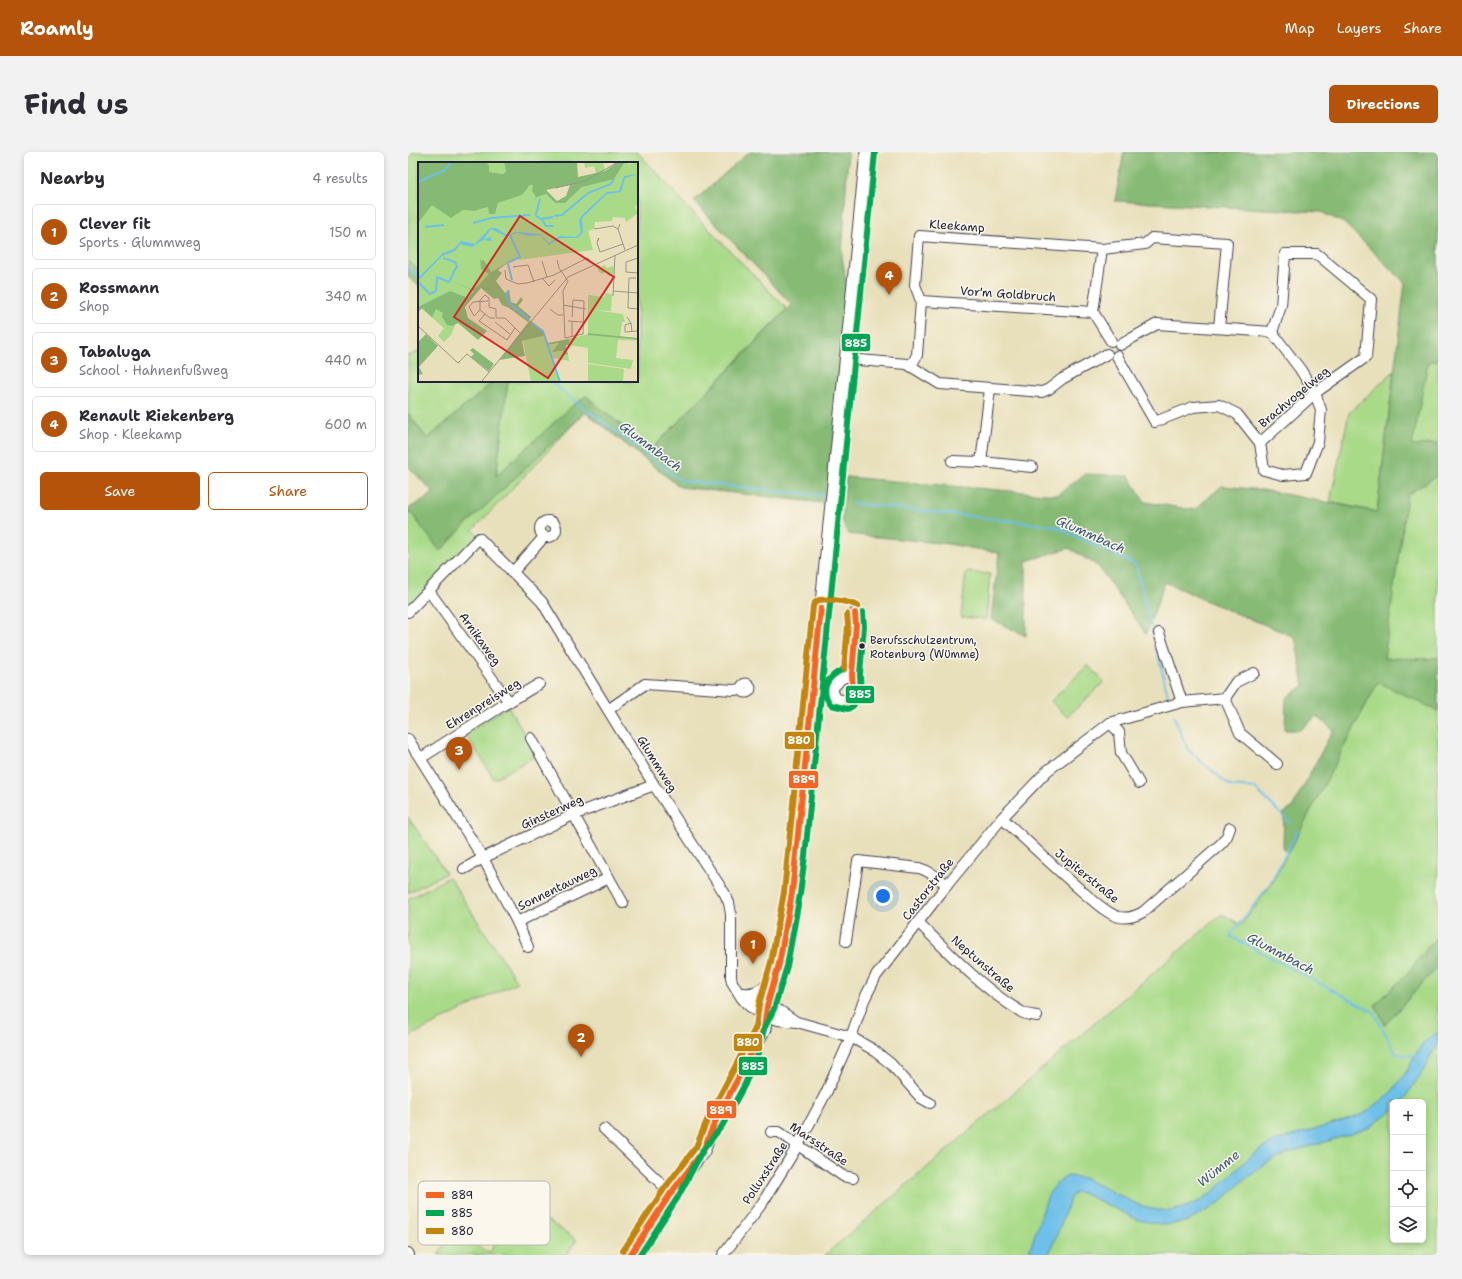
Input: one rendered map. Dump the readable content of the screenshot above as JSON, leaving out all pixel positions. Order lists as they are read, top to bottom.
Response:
{
  "streets": {
    "street": [
      "Kleekamp",
      "Vor'm Goldbruch",
      "Brachvogelweg",
      "Arnikaweg",
      "Ehrenpreisweg",
      "Glummweg",
      "Ginsterweg",
      "Jupiterstraße",
      "Sonnentauweg",
      "Castorstraße",
      "Neptunstraße",
      "Marsstraße",
      "Polluxstraße"
    ]
  },
  "crossings": [
    ["Kleekamp", "Vor'm Goldbruch"],
    ["Arnikaweg", "Ehrenpreisweg"],
    ["Arnikaweg", "Glummweg"],
    ["Ehrenpreisweg", "Sonnentauweg"],
    ["Glummweg", "Ginsterweg"],
    ["Ginsterweg", "Sonnentauweg"],
    ["Jupiterstraße", "Castorstraße"],
    ["Castorstraße", "Neptunstraße"],
    ["Castorstraße", "Polluxstraße"],
    ["Marsstraße", "Polluxstraße"]
  ],
  "water": ["Glummbach", "Wümme"],
  "places": ["Berufsschulzentrum, Rotenburg (Wümme)"],
  "lines": ["transit line 885", "transit line 880", "transit line 889"],
  "legend": ["889", "885", "880"],
  "page": {
    "header": "Roamly",
    "nav": ["Map", "Layers", "Share"],
    "title": "Find us",
    "buttons": [
      "Directions",
      ["Save", "Share"]
    ],
    "heading": ["Nearby", "4 results"],
    "list": [
      {
        "mark": "1",
        "name": "Clever fit",
        "note": "Sports · Glummweg",
        "value": "150 m"
      },
      {
        "mark": "2",
        "name": "Rossmann",
        "note": "Shop",
        "value": "340 m"
      },
      {
        "mark": "3",
        "name": "Tabaluga",
        "note": "School · Hahnenfußweg",
        "value": "440 m"
      },
      {
        "mark": "4",
        "name": "Renault Riekenberg",
        "note": "Shop · Kleekamp",
        "value": "600 m"
      }
    ],
    "pins": [
      "4",
      "3",
      "1",
      "2"
    ],
    "map_buttons": ["+", "−"]
  }
}
